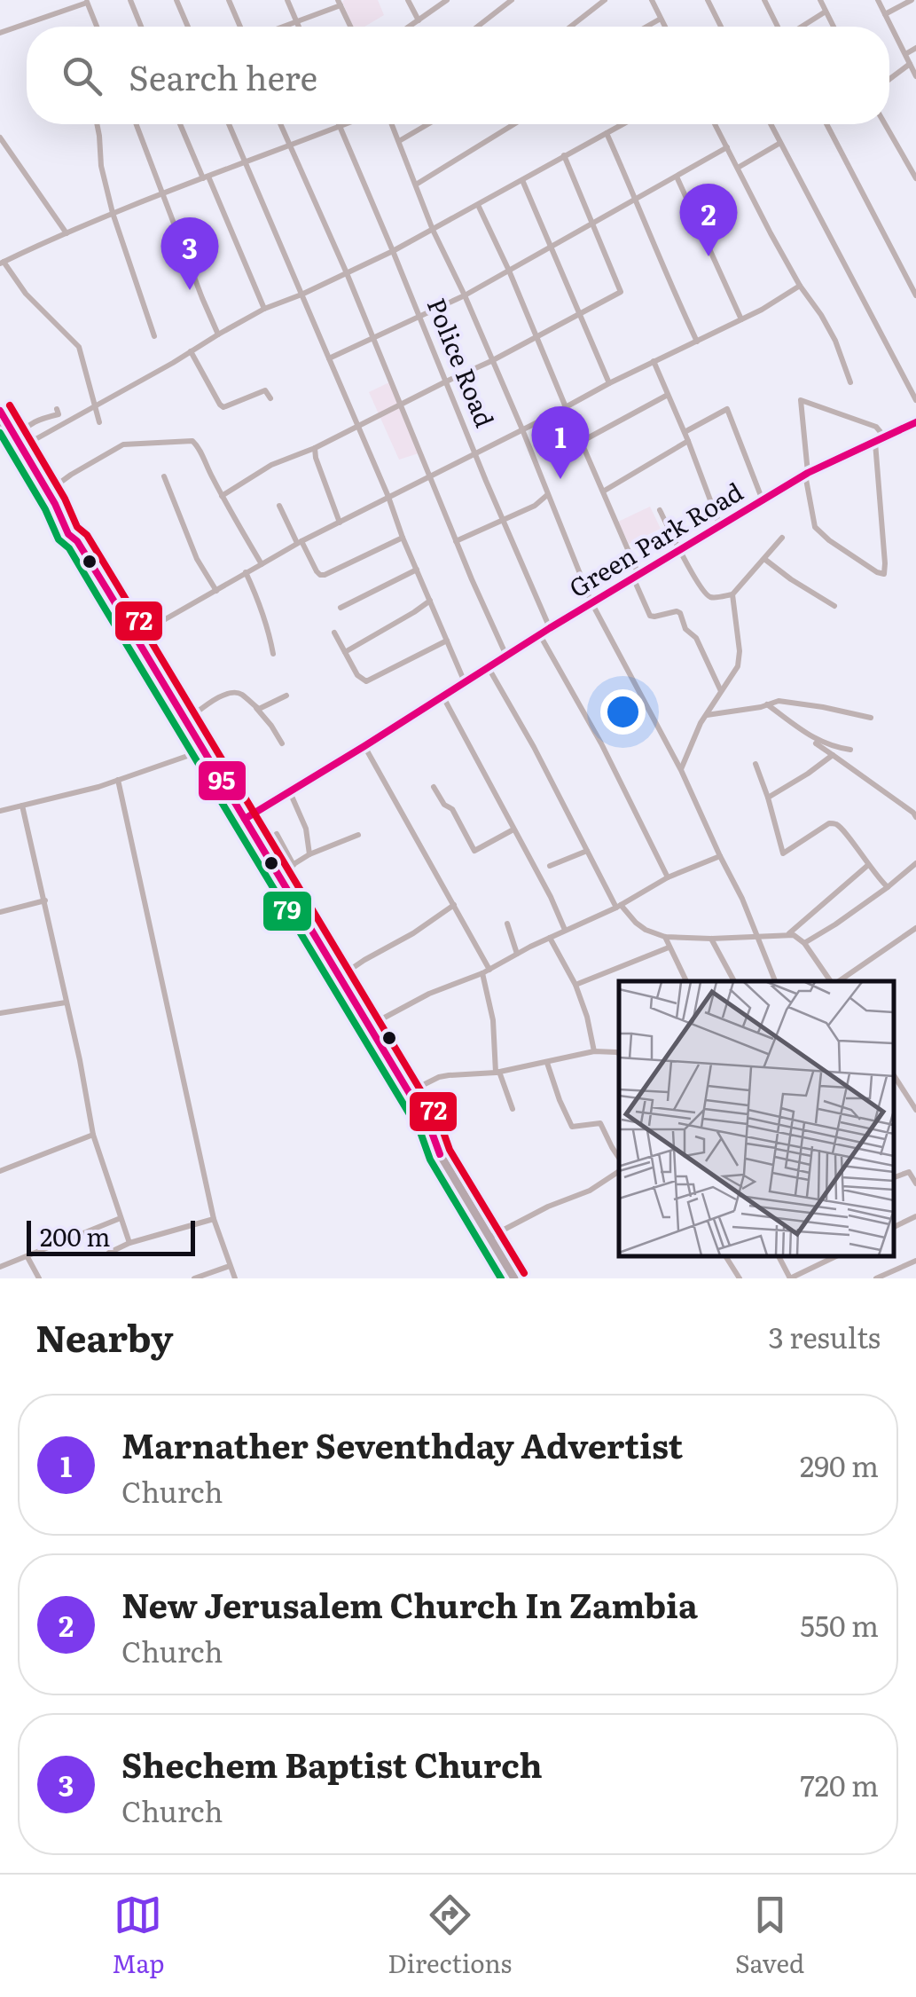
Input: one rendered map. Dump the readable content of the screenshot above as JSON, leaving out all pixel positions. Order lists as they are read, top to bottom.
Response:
{
  "streets": {
    "street": ["Police Road", "Green Park Road"]
  },
  "crossings": [
    ["Police Road", "Green Park Road"]
  ],
  "lines": ["transit line 72", "transit line 95", "transit line 79"],
  "scale_bar": "200 m",
  "page": {
    "search": "Search here",
    "pins": ["2", "3", "1"],
    "scale": "200 m",
    "heading": ["Nearby", "3 results"],
    "list": [
      {
        "mark": "1",
        "name": "Marnather Seventhday Advertist",
        "note": "Church",
        "value": "290 m"
      },
      {
        "mark": "2",
        "name": "New Jerusalem Church In Zambia",
        "note": "Church",
        "value": "550 m"
      },
      {
        "mark": "3",
        "name": "Shechem Baptist Church",
        "note": "Church",
        "value": "720 m"
      }
    ],
    "nav": ["Map", "Directions", "Saved"]
  }
}
